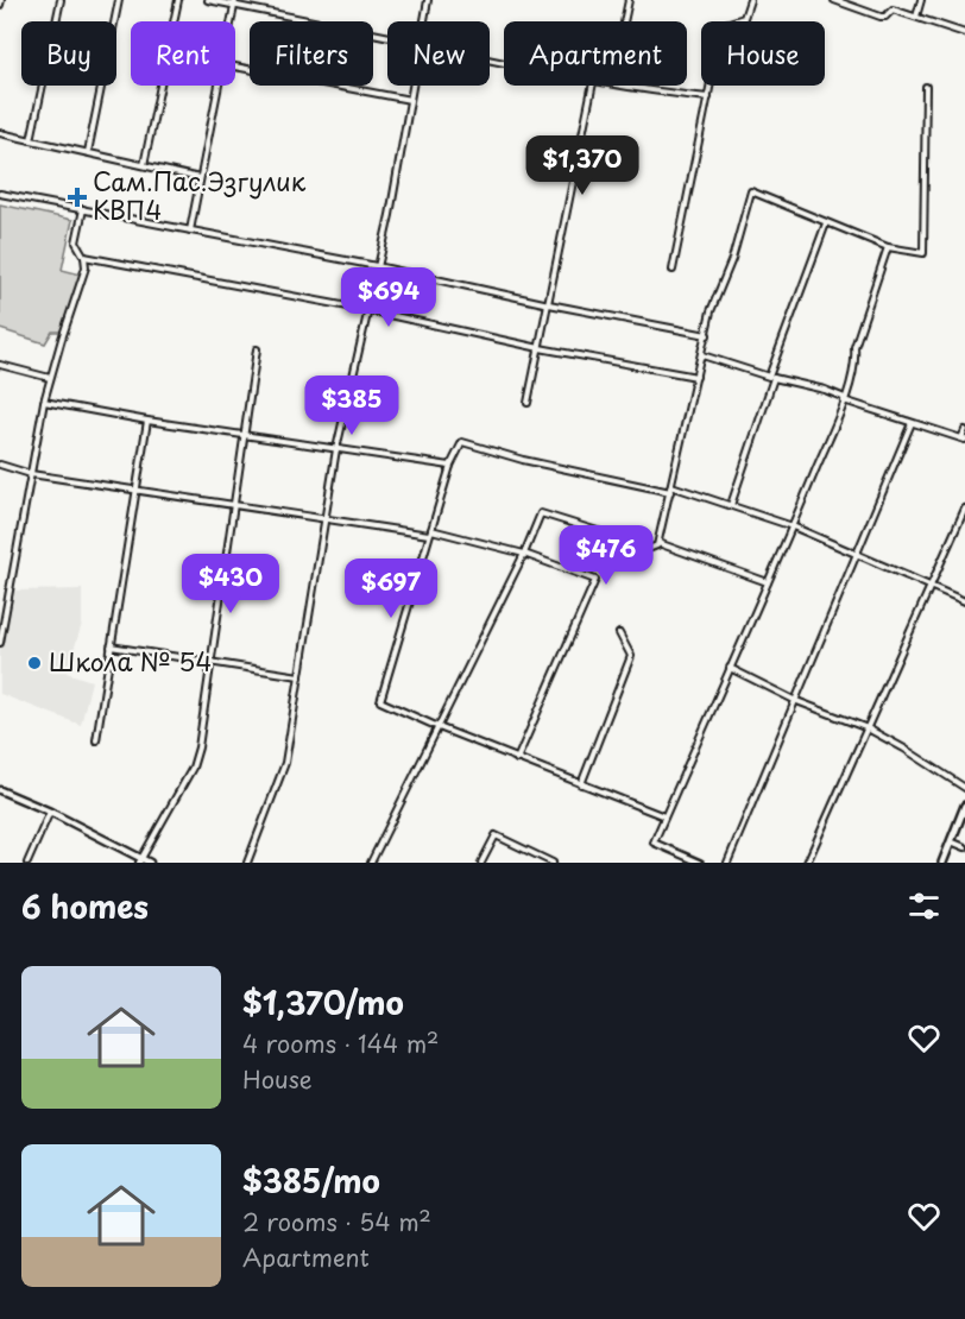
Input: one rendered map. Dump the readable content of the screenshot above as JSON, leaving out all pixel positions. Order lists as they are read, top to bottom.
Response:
{
  "places": {
    "health": ["Сам.Пас.Эзгулик КВП4"],
    "other": ["Школа № 54"]
  },
  "page": {
    "chip": [
      "Buy",
      "Rent",
      "Filters",
      "New",
      "Apartment",
      "House"
    ],
    "price": [
      "$1,370",
      "$694",
      "$385",
      "$476",
      "$430",
      "$697"
    ],
    "heading": "6 homes",
    "list": [
      {
        "name": "$1,370/mo",
        "note": "4 rooms · 144 m² · House"
      },
      {
        "name": "$385/mo",
        "note": "2 rooms · 54 m² · Apartment"
      }
    ]
  }
}
